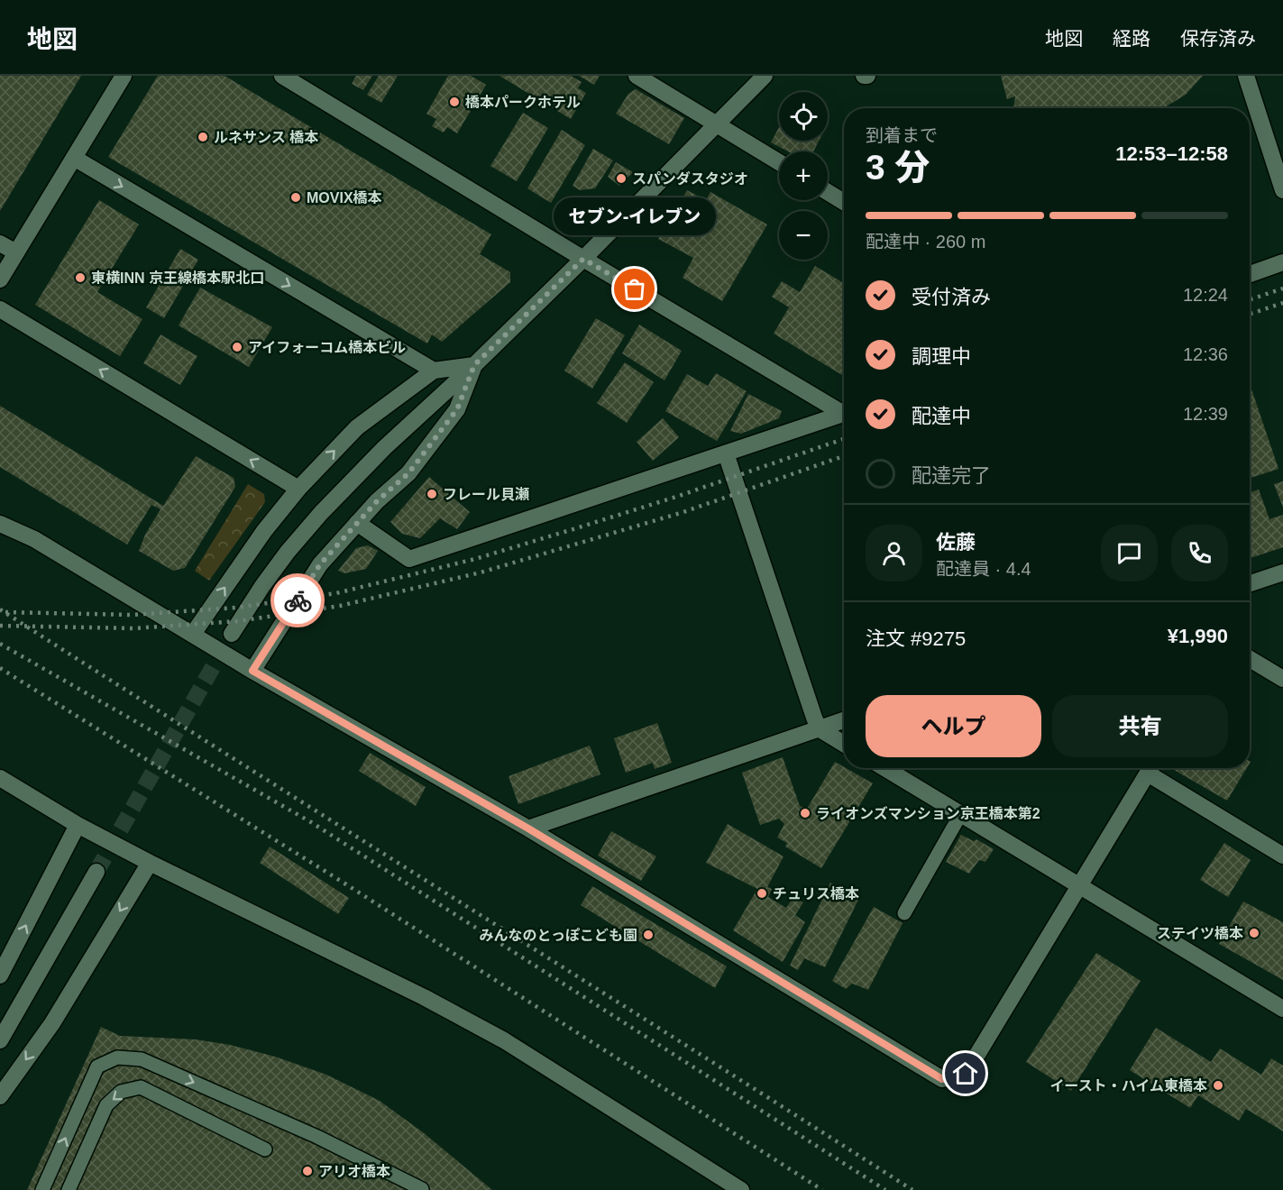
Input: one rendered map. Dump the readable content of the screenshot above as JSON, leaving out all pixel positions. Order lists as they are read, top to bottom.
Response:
{
  "places": [
    "橋本パークホテル",
    "ルネサンス 橋本",
    "スパンダスタジオ",
    "MOVIX橋本",
    "東横INN 京王線橋本駅北口",
    "セブン-イレブン",
    "アイフォーコム橋本ビル",
    "フレール貝瀬",
    "ライオンズマンション京王橋本第2",
    "チュリス橋本",
    "ステイツ橋本",
    "みんなのとっぽこども園",
    "イースト・ハイム東橋本",
    "アリオ橋本"
  ],
  "page": {
    "header": "地図",
    "nav": ["地図", "経路", "保存済み"],
    "map_buttons": ["+", "−"],
    "heading": ["3 分", "到着まで", "12:53–12:58"],
    "panel": [
      "佐藤",
      "配達員 · 4.4",
      "注文 #9275",
      "¥1,990"
    ],
    "bubble": "セブン-イレブン",
    "bar": "配達中 · 260 m",
    "list": [
      ["受付済み", "12:24"],
      ["調理中", "12:36"],
      ["配達中", "12:39"],
      "配達完了"
    ],
    "buttons": ["ヘルプ", "共有"]
  }
}
